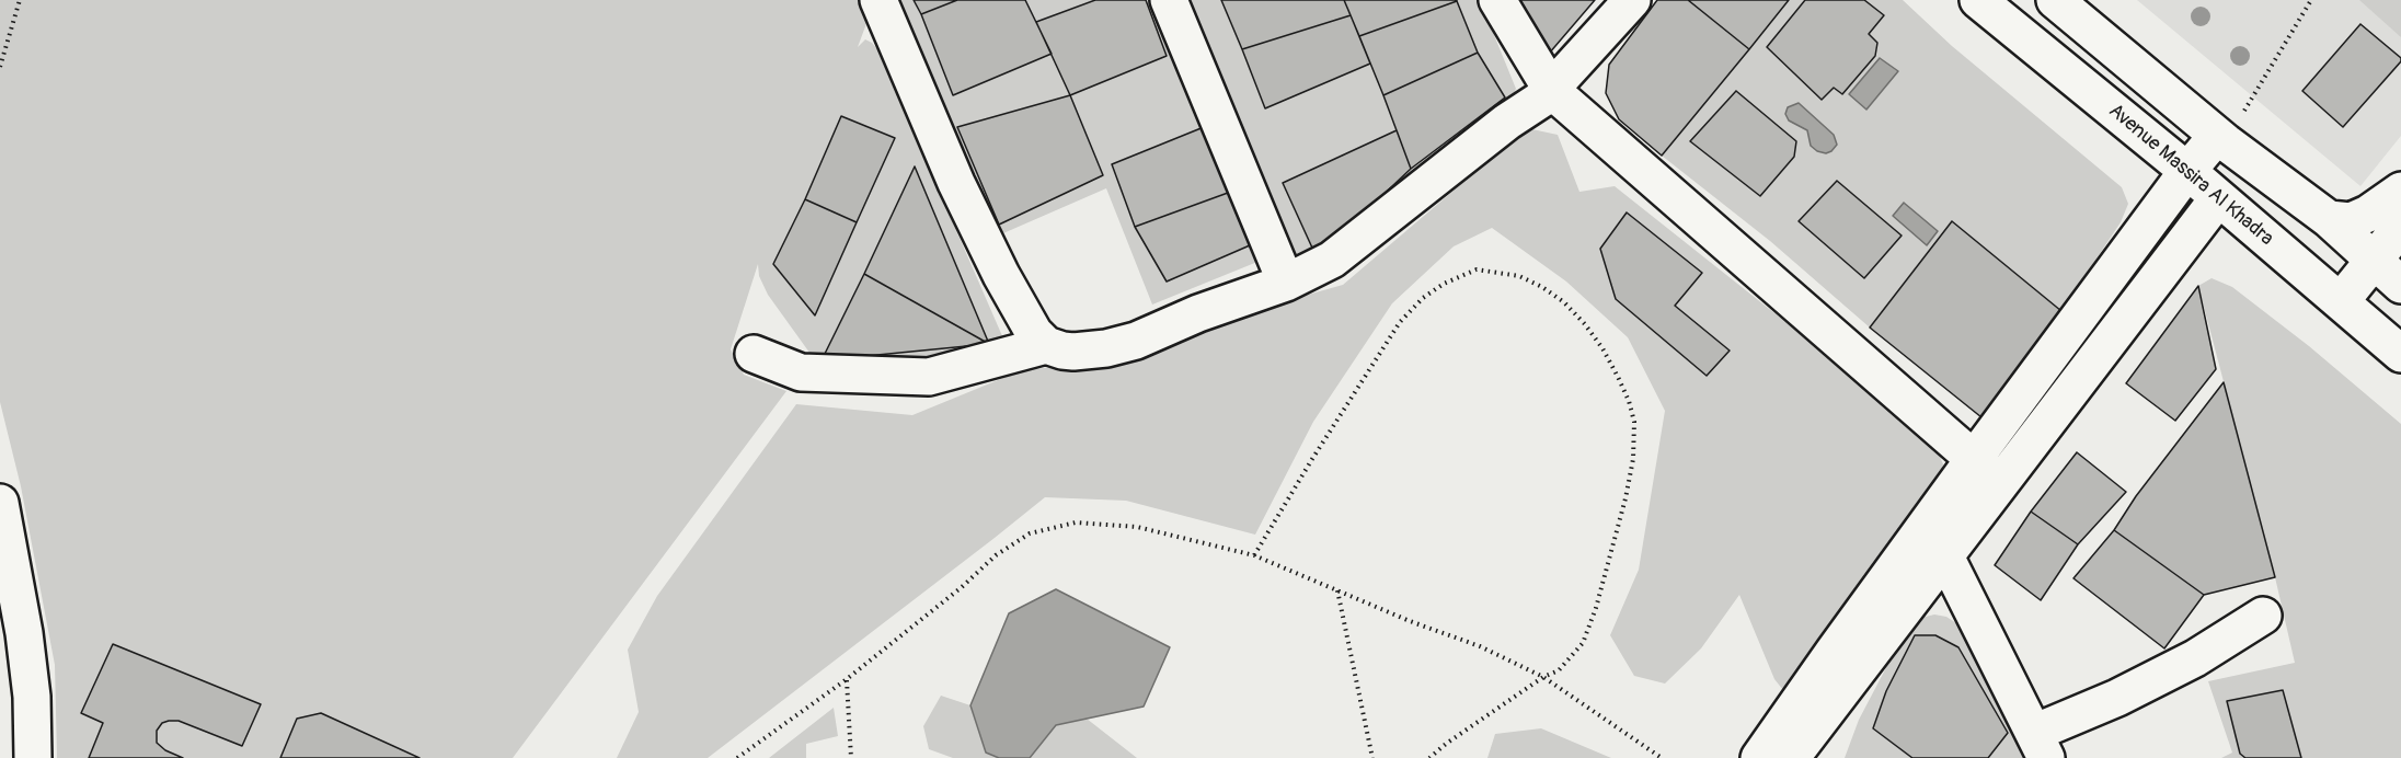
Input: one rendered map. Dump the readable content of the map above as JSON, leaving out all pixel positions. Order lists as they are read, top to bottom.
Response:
{
  "streets": {
    "street": ["Avenue Massira Al Khadra"]
  }
}
